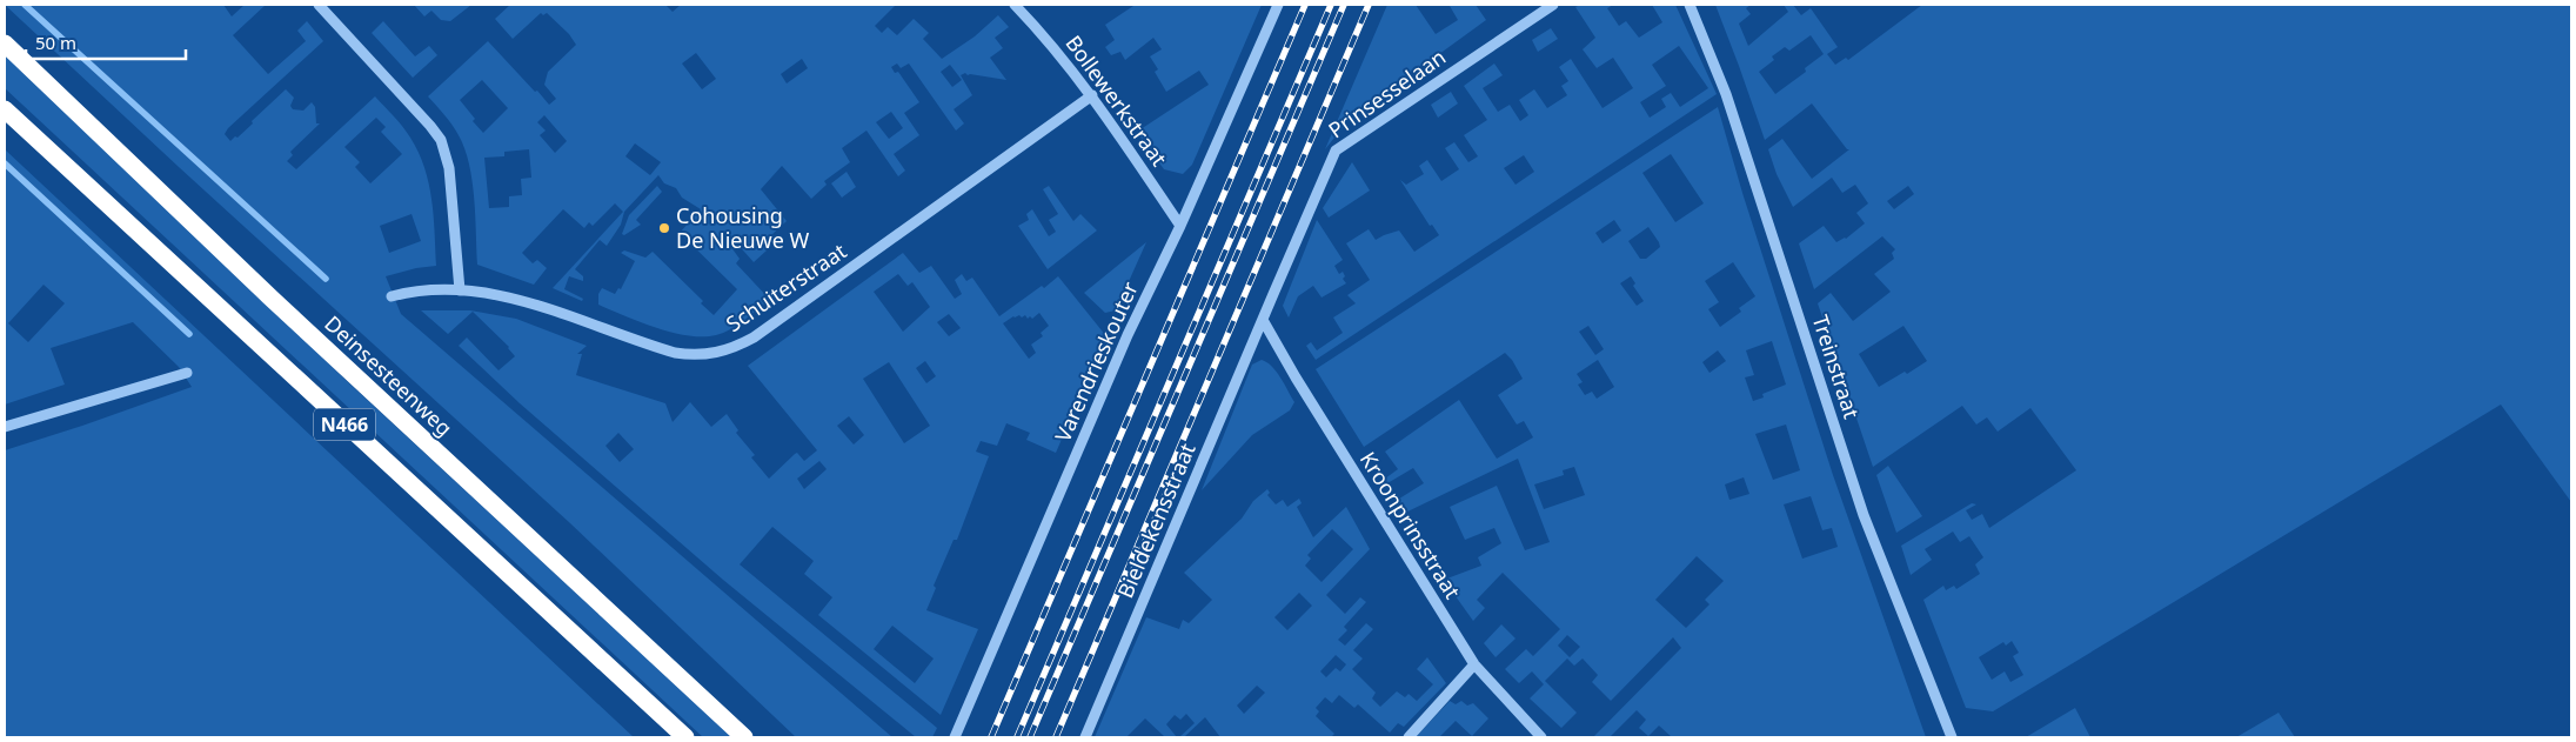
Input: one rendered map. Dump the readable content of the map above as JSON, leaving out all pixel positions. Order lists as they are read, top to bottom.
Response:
{
  "streets": {
    "highway": ["Deinsesteenweg", "N466"],
    "street": [
      "Prinsesselaan",
      "Bollewerkstraat",
      "Schuiterstraat",
      "Varendrieskouter",
      "Treinstraat",
      "Bieldekensstraat",
      "Kroonprinsstraat"
    ]
  },
  "crossings": [
    ["Prinsesselaan", "Bieldekensstraat"],
    ["Prinsesselaan", "Kroonprinsstraat"],
    ["Bollewerkstraat", "Schuiterstraat"],
    ["Bollewerkstraat", "Varendrieskouter"],
    ["Bieldekensstraat", "Kroonprinsstraat"]
  ],
  "places": ["Cohousing De Nieuwe W"],
  "scale_bar": "50 m"
}
